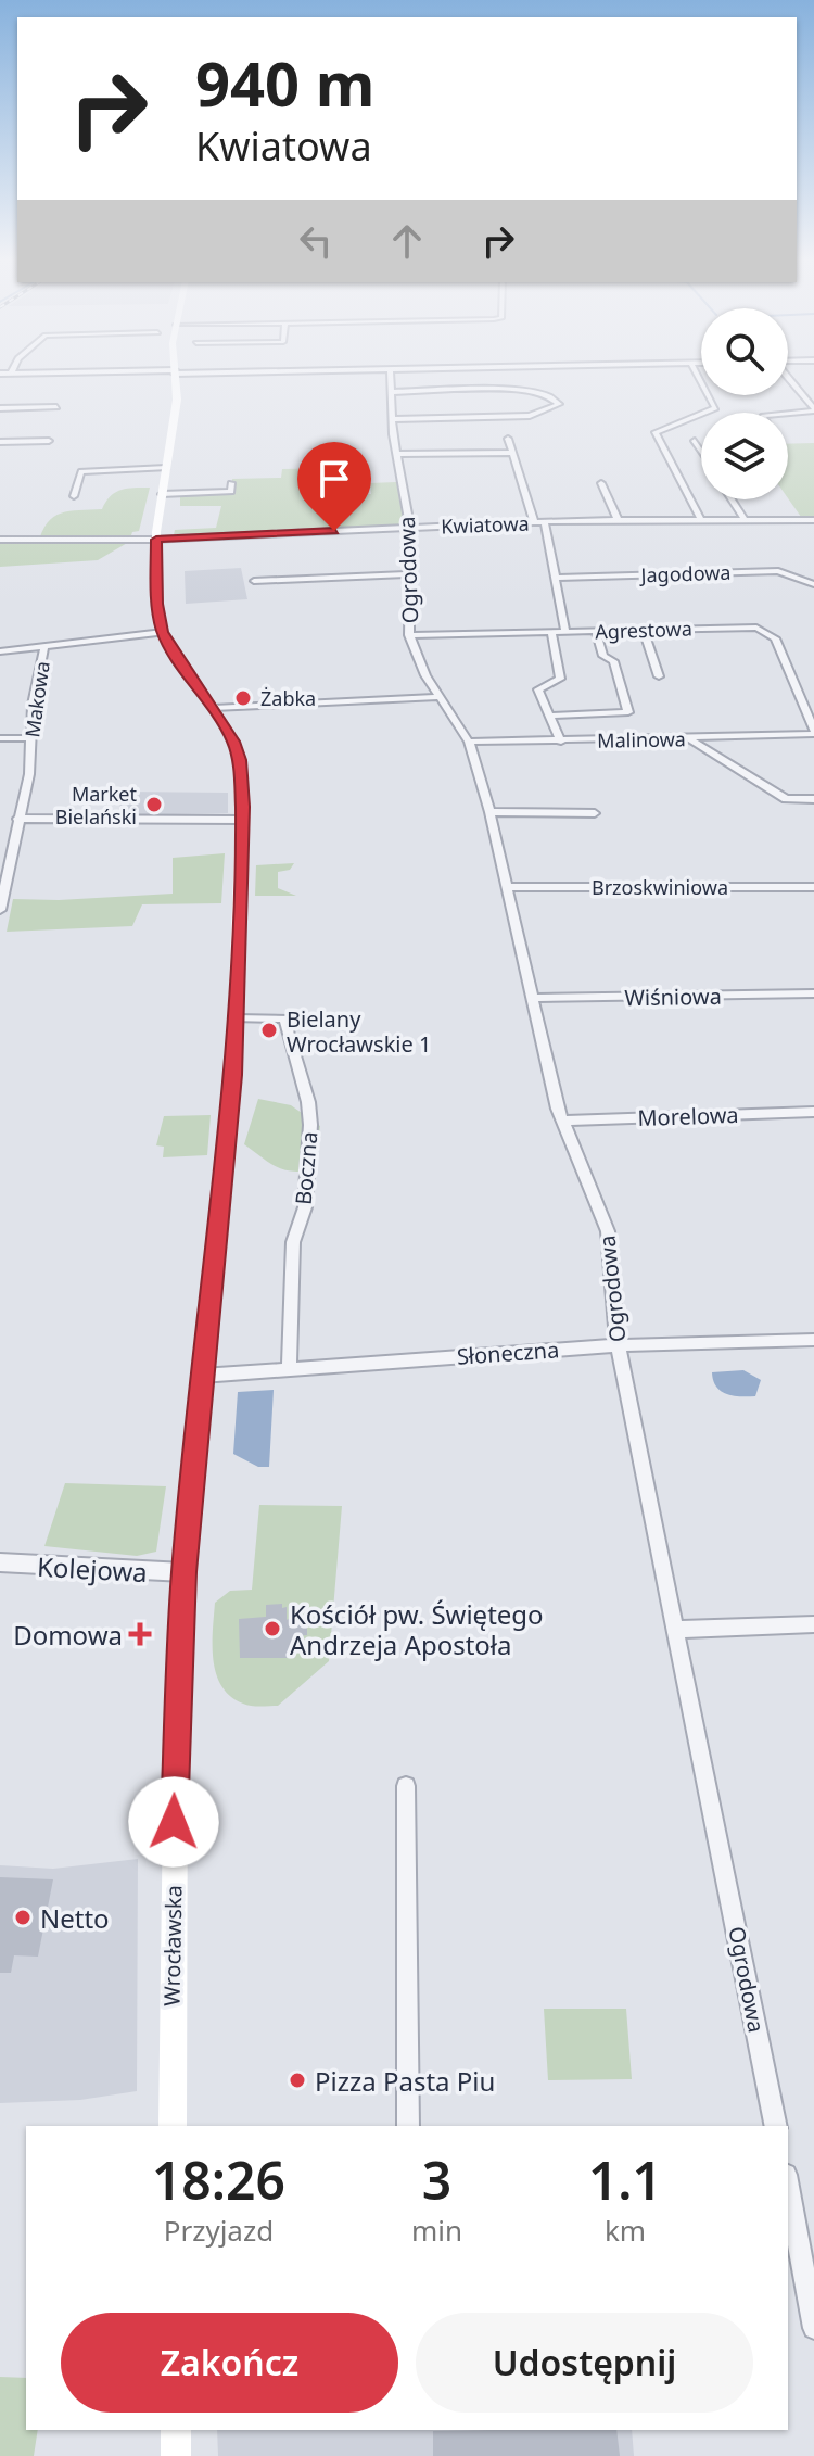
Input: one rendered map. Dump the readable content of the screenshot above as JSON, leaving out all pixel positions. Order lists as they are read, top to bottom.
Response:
{
  "streets": {
    "main road": ["Wrocławska"],
    "street": [
      "Kwiatowa",
      "Ogrodowa",
      "Jagodowa",
      "Agrestowa",
      "Makowa",
      "Malinowa",
      "Brzoskwiniowa",
      "Wiśniowa",
      "Morelowa",
      "Boczna",
      "Słoneczna",
      "Kolejowa"
    ]
  },
  "crossings": [
    ["Kwiatowa", "Ogrodowa"],
    ["Kwiatowa", "Wrocławska"],
    ["Ogrodowa", "Agrestowa"],
    ["Ogrodowa", "Malinowa"],
    ["Ogrodowa", "Brzoskwiniowa"],
    ["Ogrodowa", "Wiśniowa"],
    ["Ogrodowa", "Morelowa"],
    ["Ogrodowa", "Słoneczna"],
    ["Agrestowa", "Malinowa"],
    ["Makowa", "Wrocławska"],
    ["Boczna", "Słoneczna"],
    ["Boczna", "Wrocławska"],
    ["Słoneczna", "Wrocławska"],
    ["Kolejowa", "Wrocławska"]
  ],
  "places": {
    "other": [
      "Żabka",
      "Market Bielański",
      "Bielany Wrocławskie 1",
      "Kościół pw. Świętego Andrzeja Apostoła",
      "Netto",
      "Pizza Pasta Piu"
    ],
    "health": ["Domowa"]
  },
  "page": {
    "turn": ["940 m", "Kwiatowa"],
    "eta": [
      "18:26",
      "Przyjazd",
      "3",
      "min",
      "1.1",
      "km"
    ],
    "buttons": ["Zakończ", "Udostępnij"]
  }
}
